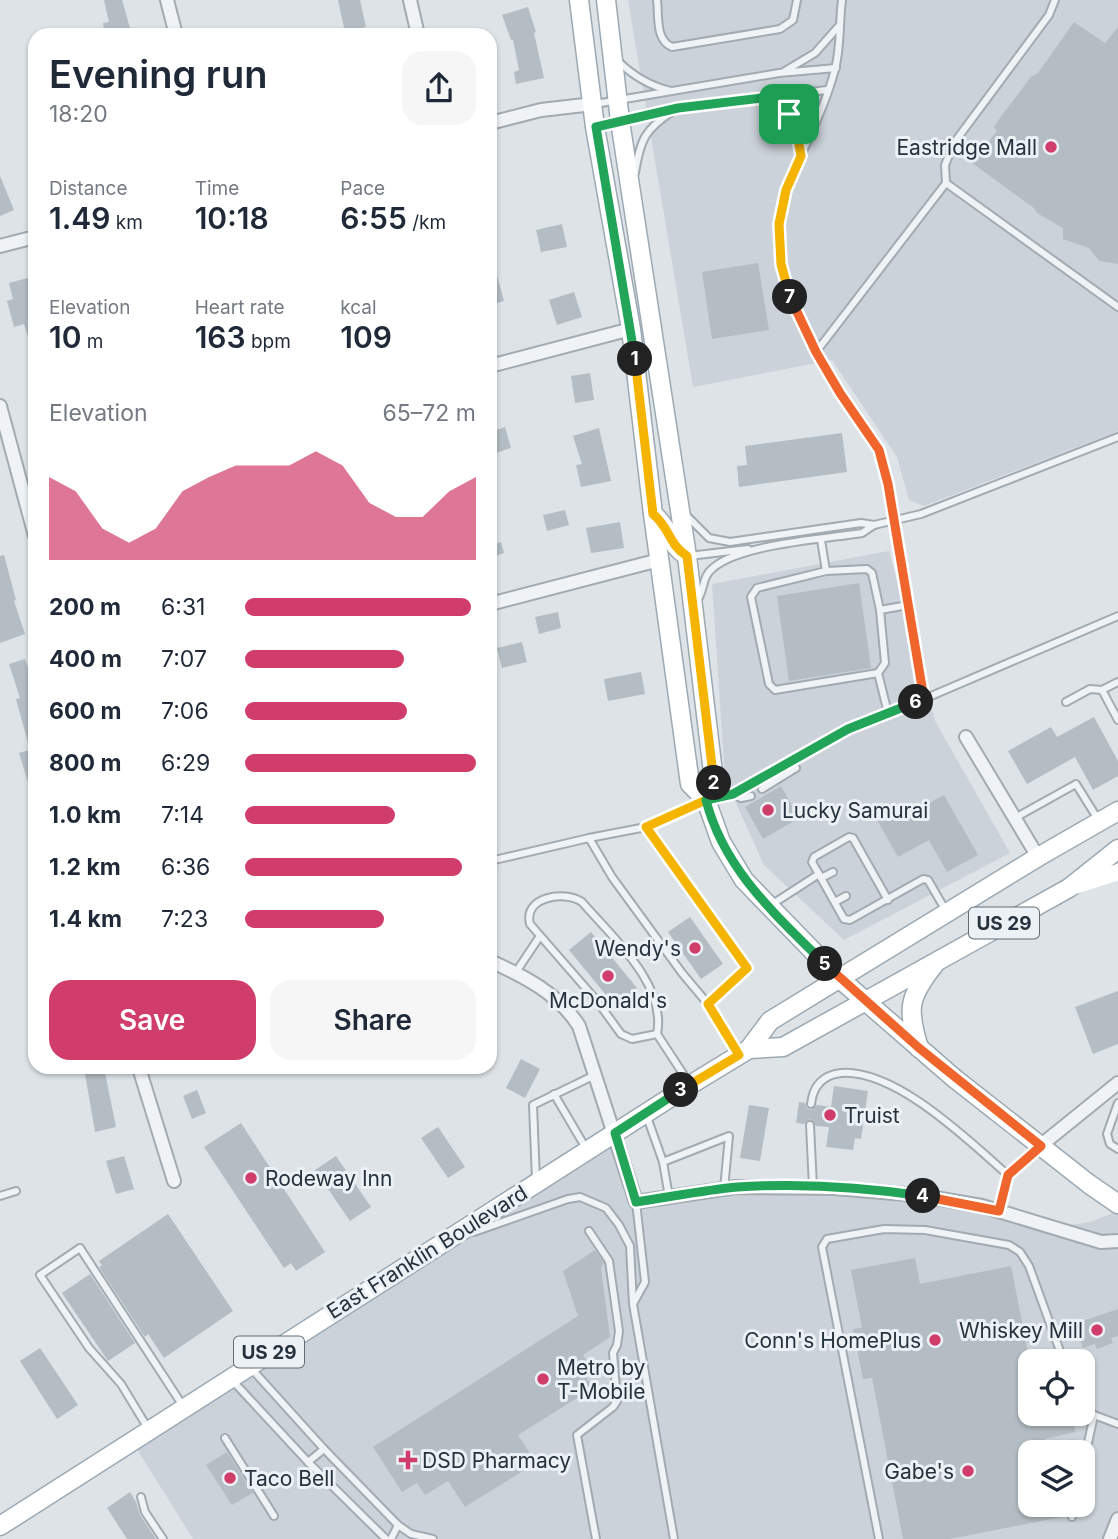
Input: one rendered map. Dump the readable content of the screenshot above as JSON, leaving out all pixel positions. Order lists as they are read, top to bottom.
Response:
{
  "streets": {
    "main road": ["US 29", "East Franklin Boulevard"]
  },
  "places": {
    "other": [
      "Eastridge Mall",
      "Lucky Samurai",
      "Wendy's",
      "McDonald's",
      "Truist",
      "Rodeway Inn",
      "Whiskey Mill",
      "Conn's HomePlus",
      "Metro by T-Mobile",
      "Gabe's",
      "Taco Bell"
    ],
    "health": ["DSD Pharmacy"]
  },
  "page": {
    "heading": ["Evening run", "18:20"],
    "stats": [
      ["Distance", "1.49 km"],
      ["Time", "10:18"],
      ["Pace", "6:55 /km"],
      ["Elevation", "10 m"],
      ["Heart rate", "163 bpm"],
      ["kcal", "109"]
    ],
    "pins": [
      "7",
      "1",
      "6",
      "2",
      "5",
      "3",
      "4"
    ],
    "chart": ["Elevation", "65–72 m"],
    "list": [
      {
        "name": "200 m",
        "note": "6:31"
      },
      {
        "name": "400 m",
        "note": "7:07"
      },
      {
        "name": "600 m",
        "note": "7:06"
      },
      {
        "name": "800 m",
        "note": "6:29"
      },
      {
        "name": "1.0 km",
        "note": "7:14"
      },
      {
        "name": "1.2 km",
        "note": "6:36"
      },
      {
        "name": "1.4 km",
        "note": "7:23"
      }
    ],
    "buttons": ["Save", "Share"]
  }
}
